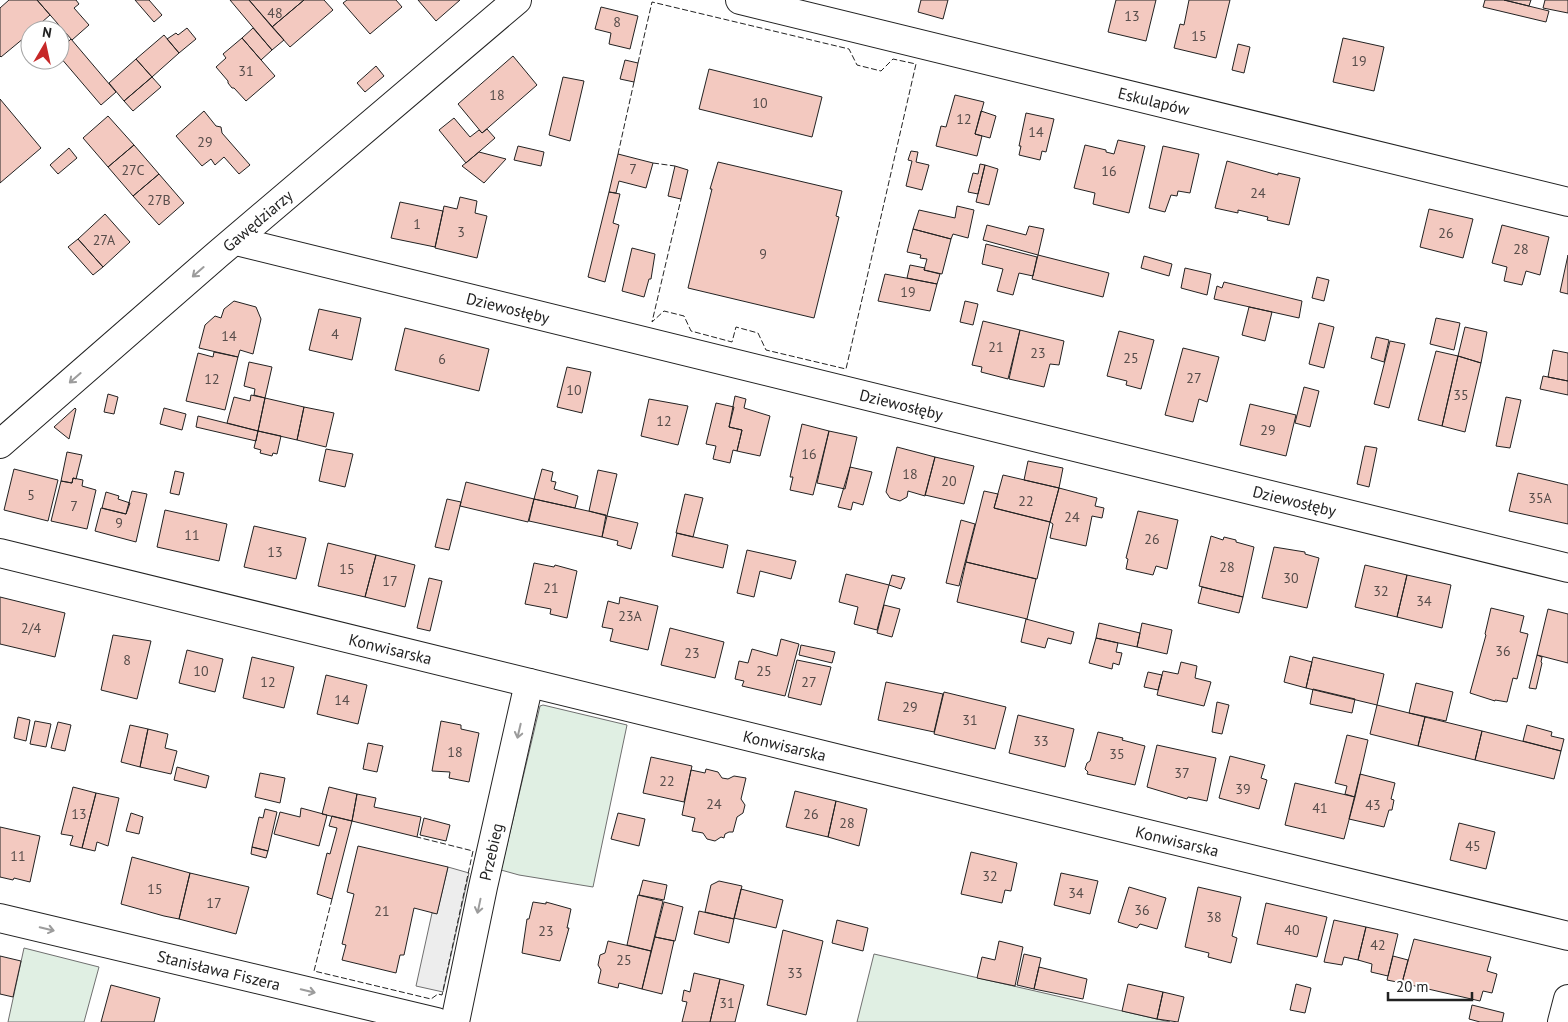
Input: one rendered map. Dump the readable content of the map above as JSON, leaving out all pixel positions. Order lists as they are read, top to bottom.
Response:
{
  "streets": {
    "street": [
      "Eskulapów",
      "Gawędziarzy",
      "Dziewosłęby",
      "Konwisarska",
      "Przebieg",
      "Stanisława Fiszera"
    ]
  },
  "crossings": [
    ["Gawędziarzy", "Dziewosłęby"],
    ["Konwisarska", "Przebieg"]
  ],
  "one_way": ["Gawędziarzy", "Przebieg", "Stanisława Fiszera"],
  "house_numbers": [
    "48",
    "13",
    "8",
    "15",
    "19",
    "31",
    "18",
    "10",
    "12",
    "14",
    "29",
    "7",
    "27C",
    "16",
    "24",
    "27B",
    "1",
    "3",
    "26",
    "27A",
    "28",
    "9",
    "19",
    "4",
    "14",
    "21",
    "23",
    "25",
    "6",
    "27",
    "12",
    "10",
    "35",
    "12",
    "29",
    "16",
    "18",
    "20",
    "5",
    "35A",
    "22",
    "7",
    "24",
    "9",
    "11",
    "26",
    "13",
    "28",
    "15",
    "30",
    "17",
    "21",
    "32",
    "34",
    "23A",
    "2/4",
    "36",
    "23",
    "8",
    "10",
    "25",
    "12",
    "27",
    "14",
    "29",
    "31",
    "33",
    "18",
    "35",
    "37",
    "22",
    "39",
    "24",
    "43",
    "41",
    "13",
    "26",
    "28",
    "45",
    "11",
    "32",
    "15",
    "34",
    "17",
    "36",
    "21",
    "38",
    "40",
    "23",
    "42",
    "25",
    "33",
    "31"
  ],
  "scale_bar": "20 m",
  "north": "top"
}
